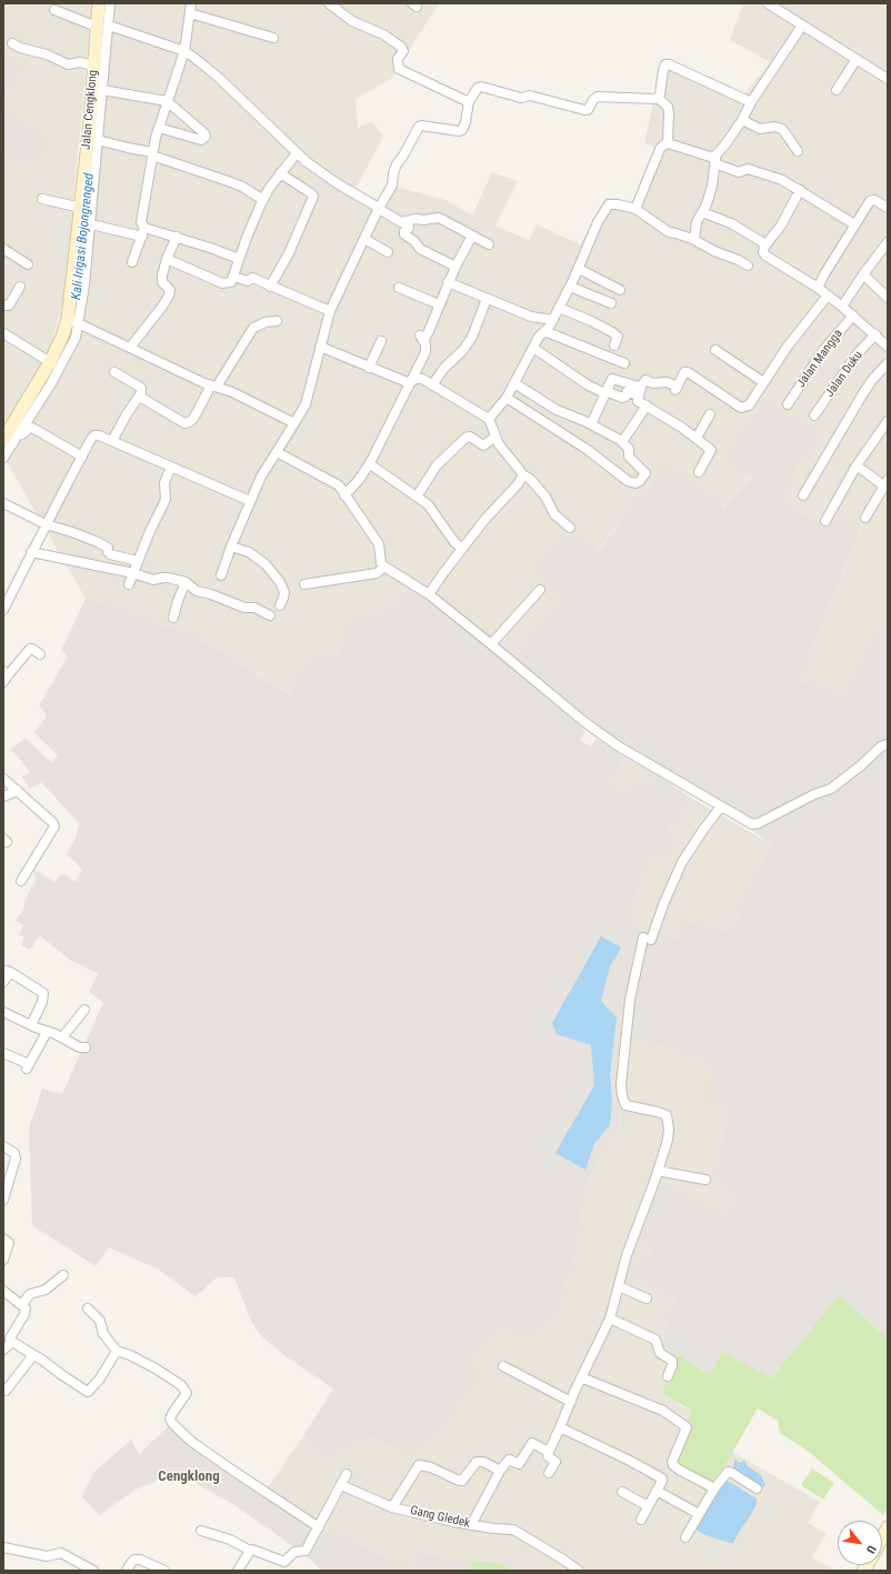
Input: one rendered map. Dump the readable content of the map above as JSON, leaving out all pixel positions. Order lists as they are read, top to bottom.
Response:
{
  "streets": {
    "main road": ["Jalan Cengklong"],
    "street": ["Jalan Mangga", "Jalan Duku", "Gang Gledek"]
  },
  "districts": ["Cengklong"],
  "water": ["Kali Irigasi Bojongrenged"],
  "north": "bottom right"
}
